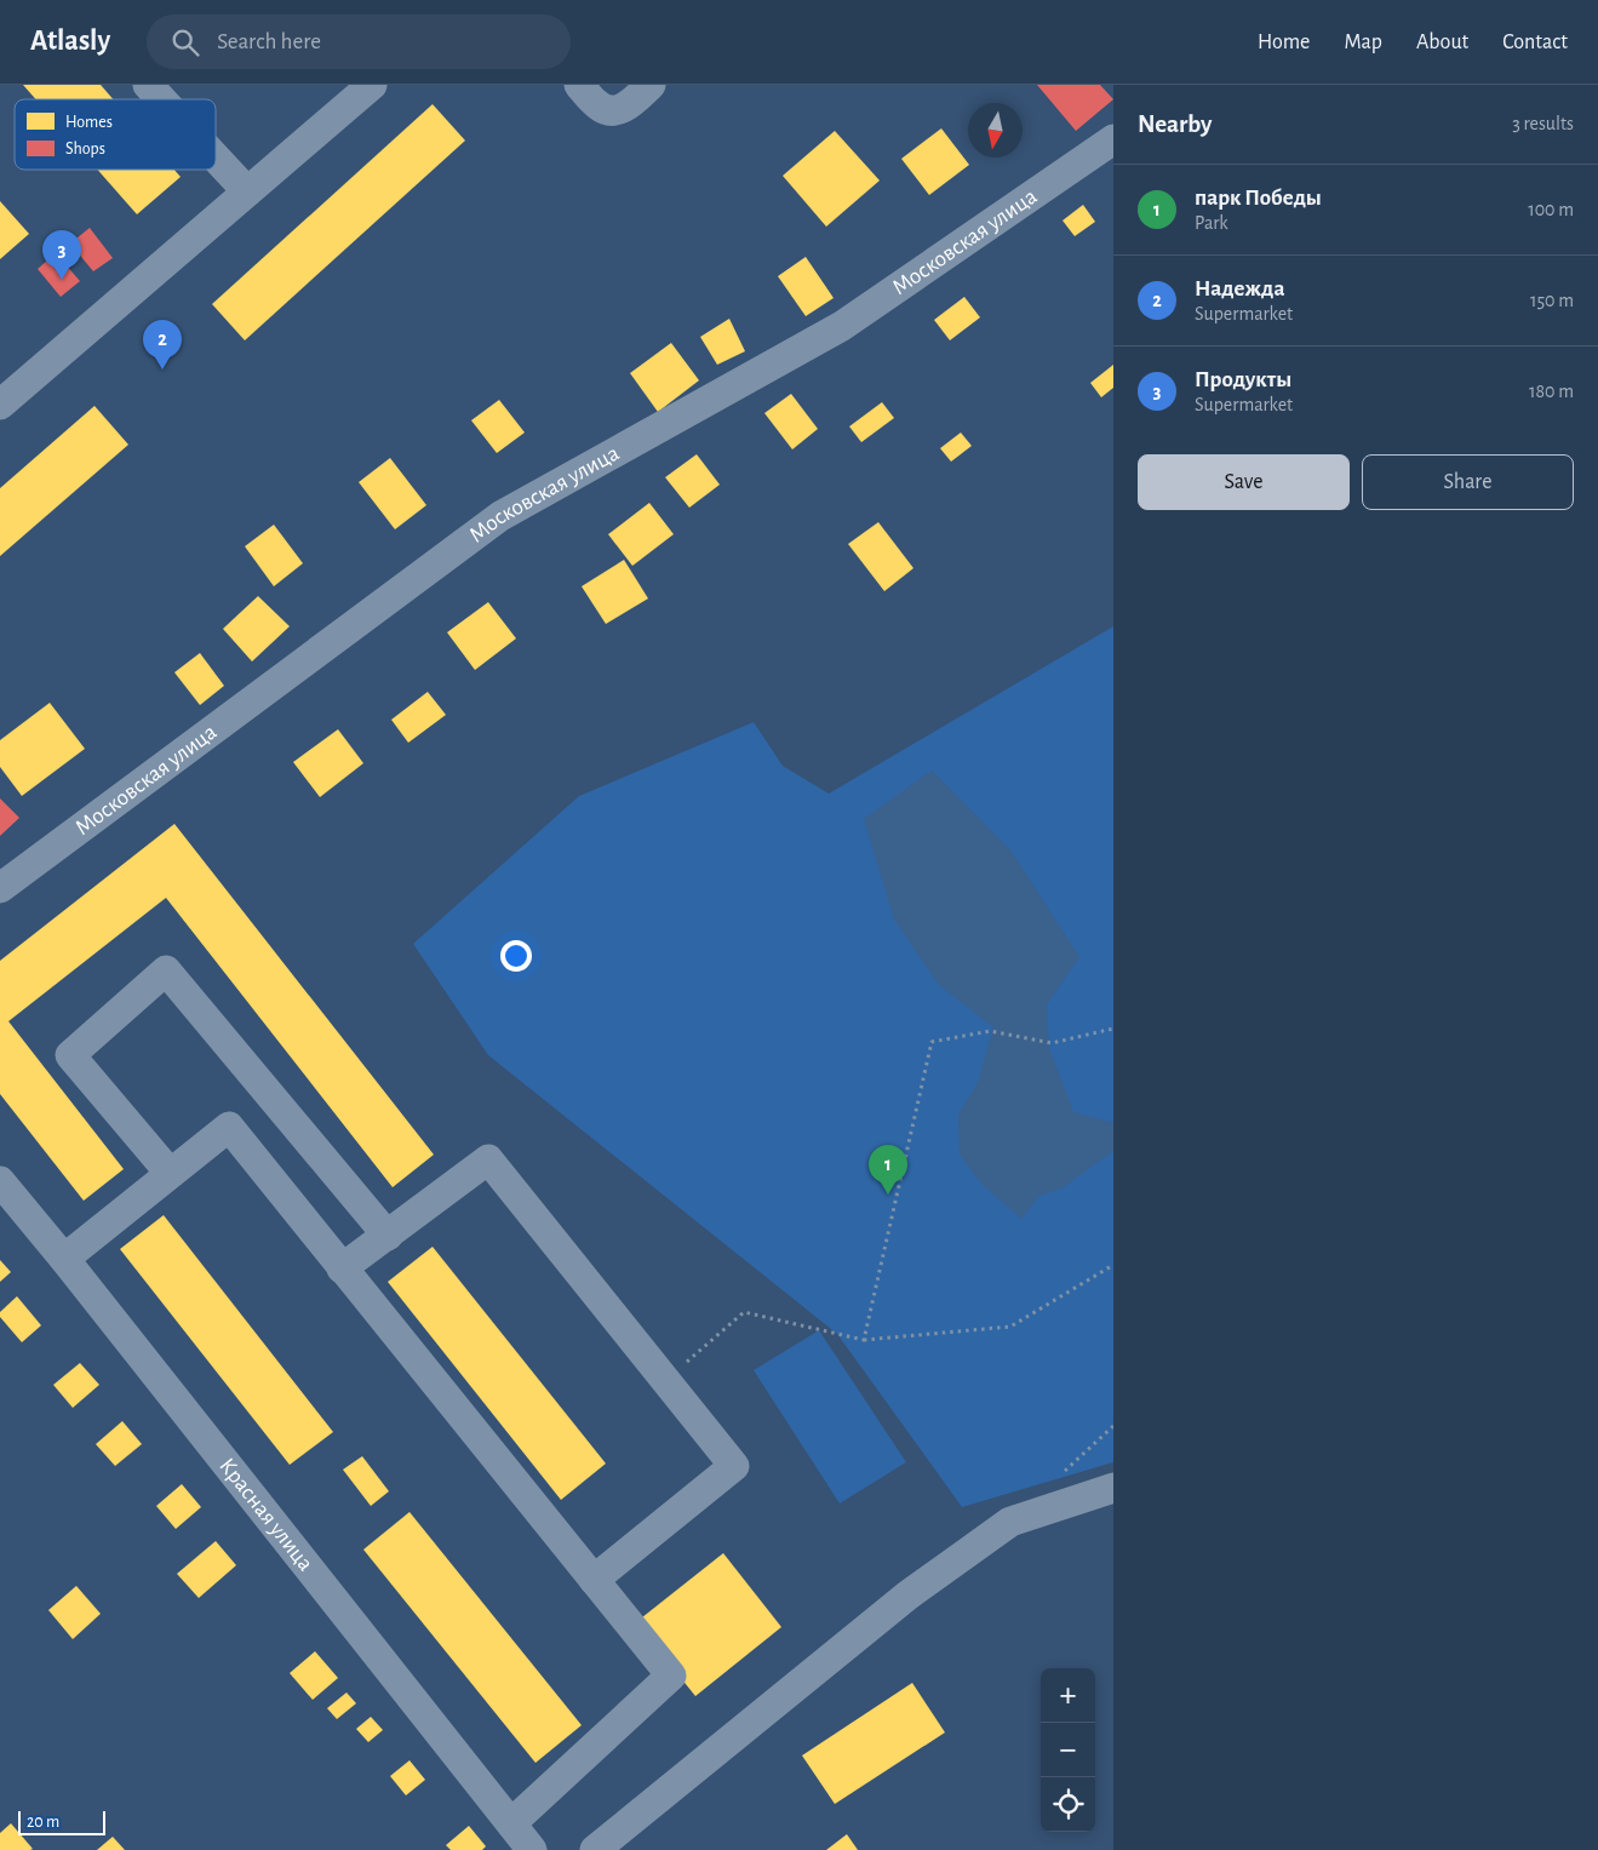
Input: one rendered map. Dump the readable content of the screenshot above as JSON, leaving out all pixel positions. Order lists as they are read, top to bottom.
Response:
{
  "streets": {
    "street": ["Московская улица", "Красная улица"]
  },
  "legend": ["Homes", "Shops"],
  "scale_bar": "20 m",
  "north": "bottom",
  "page": {
    "header": "Atlasly",
    "search": "Search here",
    "nav": [
      "Home",
      "Map",
      "About",
      "Contact"
    ],
    "heading": ["Nearby", "3 results"],
    "list": [
      {
        "mark": "1",
        "name": "парк Победы",
        "note": "Park",
        "value": "100 m"
      },
      {
        "mark": "2",
        "name": "Надежда",
        "note": "Supermarket",
        "value": "150 m"
      },
      {
        "mark": "3",
        "name": "Продукты",
        "note": "Supermarket",
        "value": "180 m"
      }
    ],
    "pins": ["3", "2", "1"],
    "buttons": ["Save", "Share"],
    "map_buttons": ["+", "−"],
    "scale": "20 m"
  }
}
